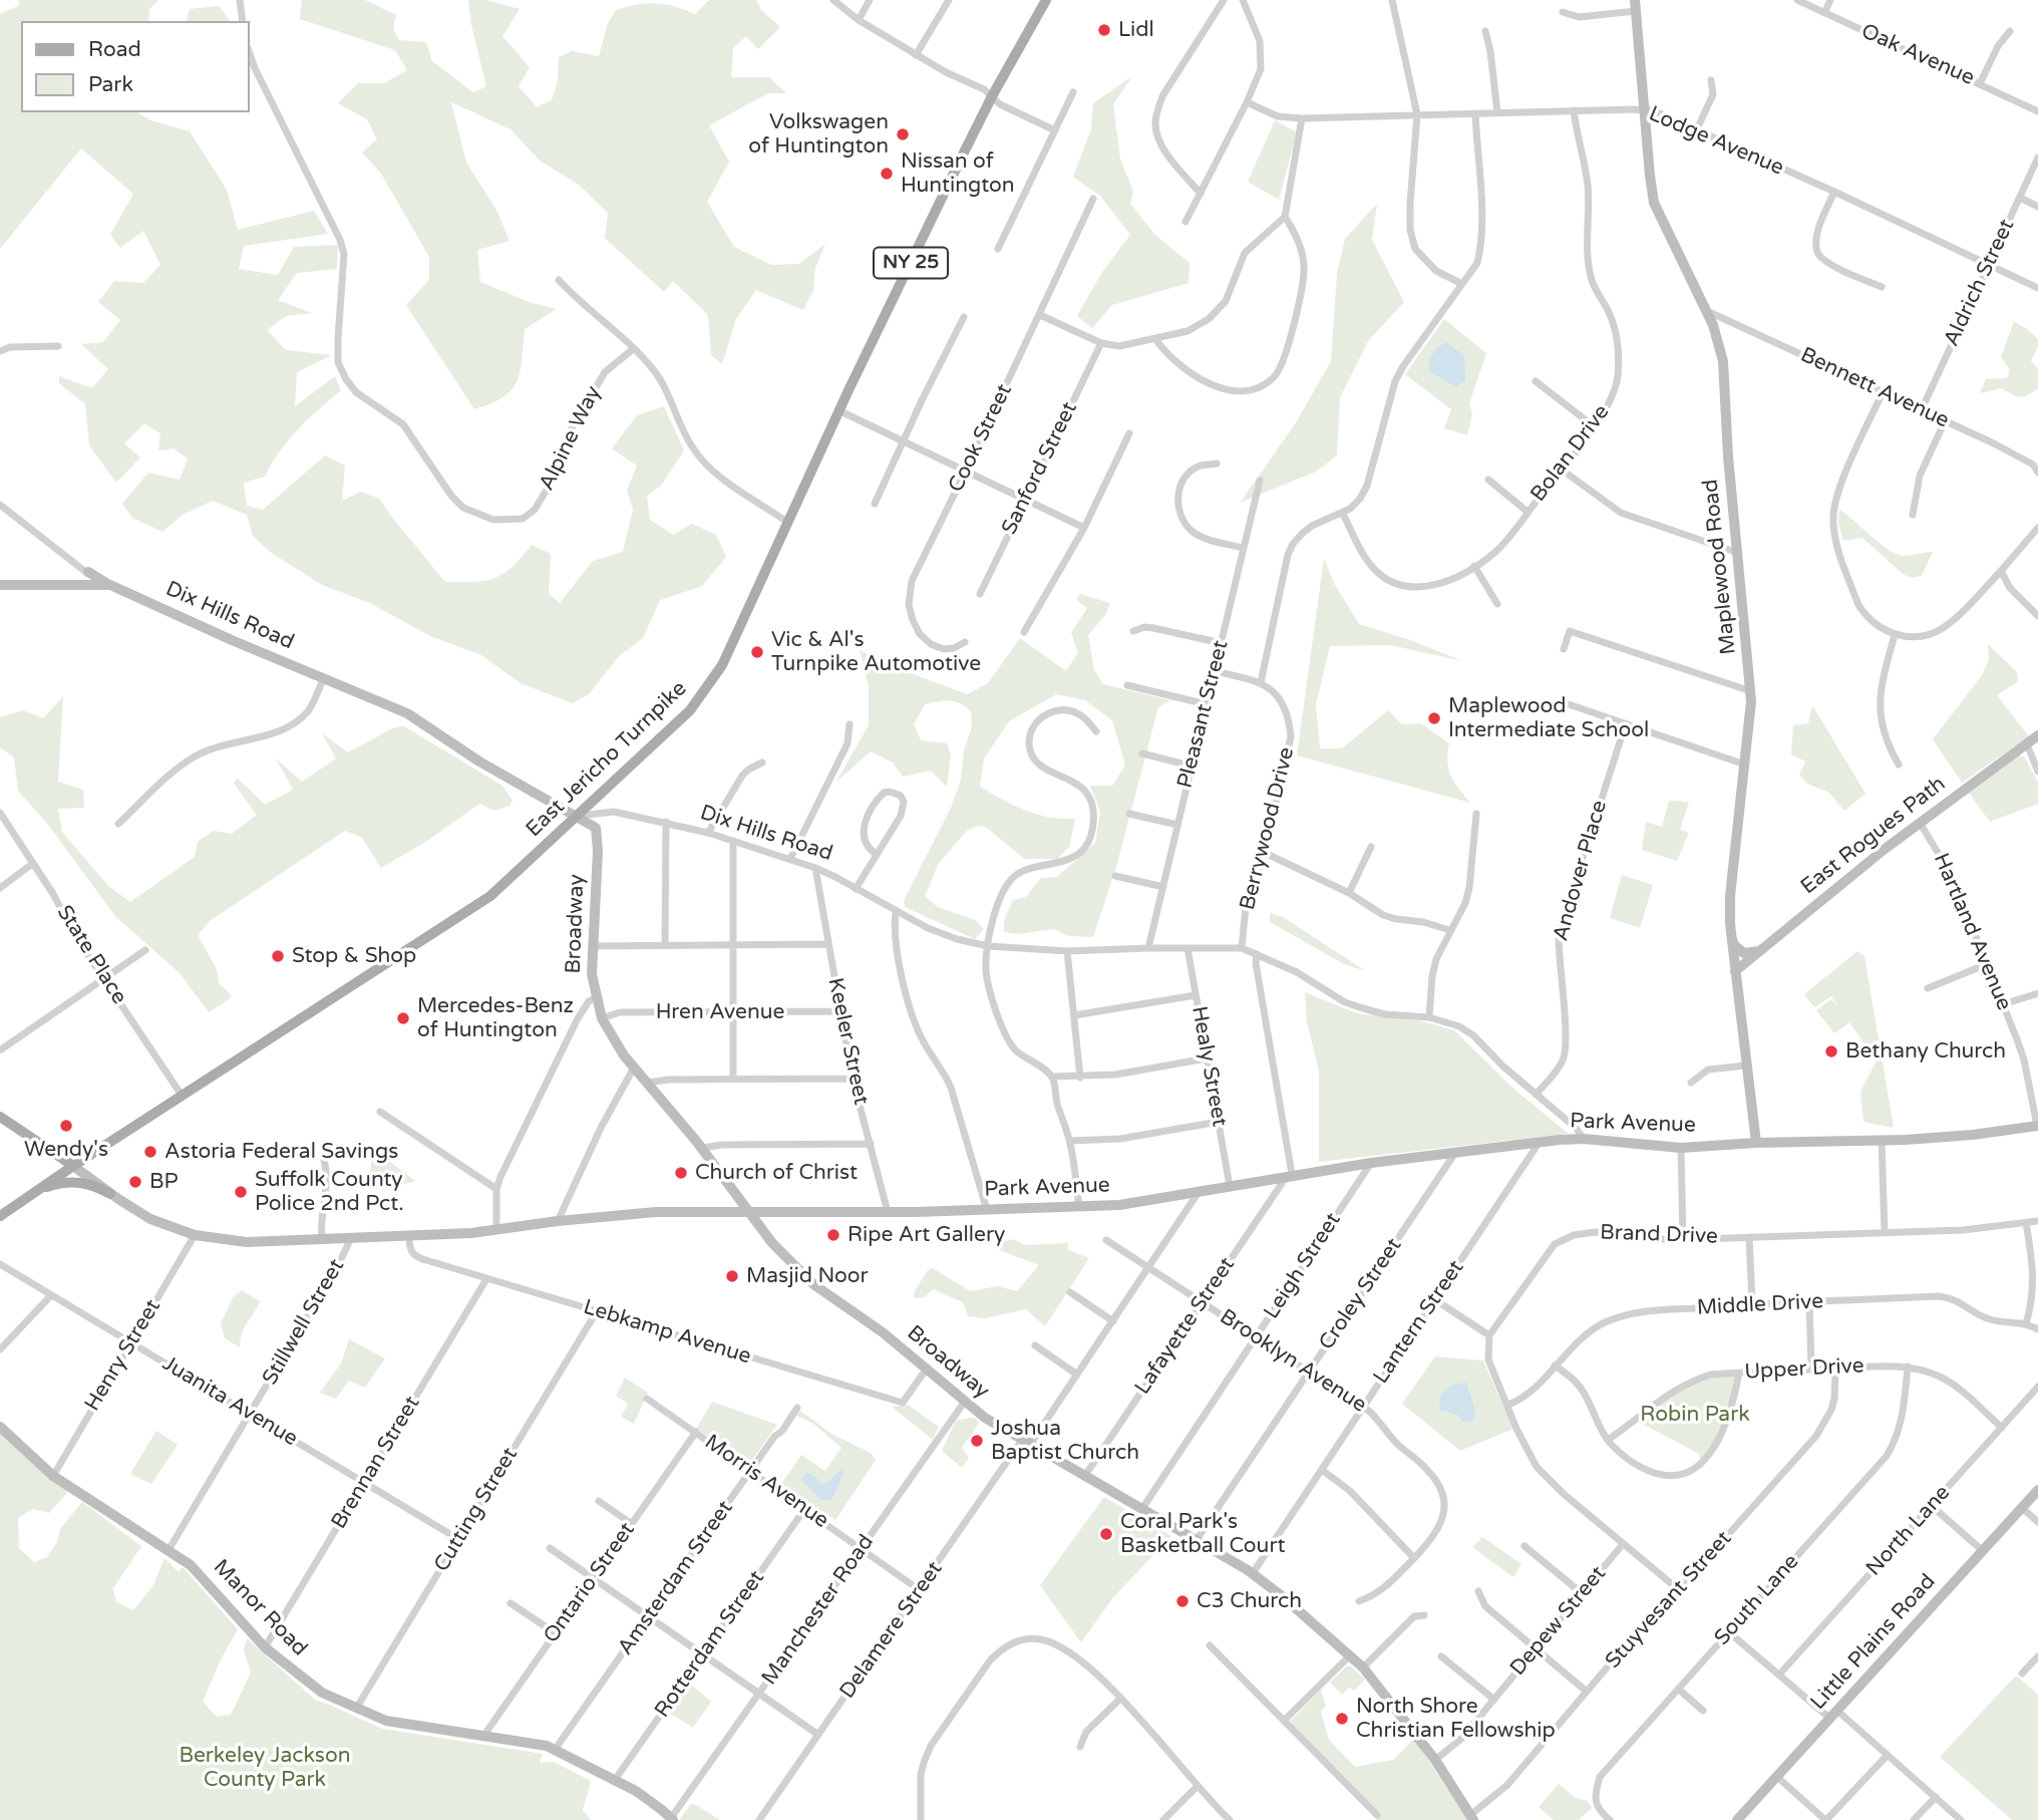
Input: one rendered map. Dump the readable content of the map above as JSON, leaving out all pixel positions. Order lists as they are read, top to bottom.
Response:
{
  "streets": {
    "main road": ["NY 25", "East Jericho Turnpike"],
    "street": [
      "Oak Avenue",
      "Lodge Avenue",
      "Aldrich Street",
      "Bennett Avenue",
      "Alpine Way",
      "Cook Street",
      "Bolan Drive",
      "Sanford Street",
      "Maplewood Road",
      "Dix Hills Road",
      "Pleasant Street",
      "Berrywood Drive",
      "East Rogues Path",
      "Andover Place",
      "Broadway",
      "Hartland Avenue",
      "State Place",
      "Hren Avenue",
      "Keeler Street",
      "Healy Street",
      "Park Avenue",
      "Brand Drive",
      "Leigh Street",
      "Croley Street",
      "Middle Drive",
      "Stillwell Street",
      "Lantern Street",
      "Lafayette Street",
      "Lebkamp Avenue",
      "Henry Street",
      "Brooklyn Avenue",
      "Upper Drive",
      "Juanita Avenue",
      "Brennan Street",
      "Morris Avenue",
      "Cutting Street",
      "North Lane",
      "Amsterdam Street",
      "Ontario Street",
      "Stuyvesant Street",
      "South Lane",
      "Manor Road",
      "Manchester Road",
      "Depew Street",
      "Delamere Street",
      "Little Plains Road",
      "Rotterdam Street"
    ]
  },
  "crossings": [
    ["Lodge Avenue", "Aldrich Street"],
    ["Lodge Avenue", "Bolan Drive"],
    ["Lodge Avenue", "Maplewood Road"],
    ["Aldrich Street", "Bennett Avenue"],
    ["Bennett Avenue", "Maplewood Road"],
    ["Maplewood Road", "East Rogues Path"],
    ["Maplewood Road", "Park Avenue"],
    ["Dix Hills Road", "Pleasant Street"],
    ["Dix Hills Road", "East Jericho Turnpike"],
    ["Dix Hills Road", "Berrywood Drive"],
    ["Dix Hills Road", "Andover Place"],
    ["Dix Hills Road", "Broadway"],
    ["Dix Hills Road", "Keeler Street"],
    ["Dix Hills Road", "Healy Street"],
    ["Dix Hills Road", "Park Avenue"],
    ["East Jericho Turnpike", "Broadway"],
    ["East Jericho Turnpike", "State Place"],
    ["East Jericho Turnpike", "Park Avenue"],
    ["East Rogues Path", "Hartland Avenue"],
    ["Broadway", "Hren Avenue"],
    ["Broadway", "Park Avenue"],
    ["Broadway", "Leigh Street"],
    ["Broadway", "Croley Street"],
    ["Broadway", "Lantern Street"],
    ["Broadway", "Lafayette Street"],
    ["Broadway", "Lebkamp Avenue"],
    ["Broadway", "Stuyvesant Street"],
    ["Broadway", "Manchester Road"],
    ["Broadway", "Depew Street"],
    ["Broadway", "Delamere Street"],
    ["Hartland Avenue", "Park Avenue"],
    ["Hren Avenue", "Keeler Street"],
    ["Keeler Street", "Park Avenue"],
    ["Healy Street", "Park Avenue"],
    ["Park Avenue", "Leigh Street"],
    ["Park Avenue", "Croley Street"],
    ["Park Avenue", "Stillwell Street"],
    ["Park Avenue", "Lantern Street"],
    ["Park Avenue", "Lafayette Street"],
    ["Park Avenue", "Lebkamp Avenue"],
    ["Park Avenue", "Henry Street"],
    ["Park Avenue", "Delamere Street"],
    ["Leigh Street", "Brooklyn Avenue"],
    ["Croley Street", "Brooklyn Avenue"],
    ["Stillwell Street", "Juanita Avenue"],
    ["Stillwell Street", "Manor Road"],
    ["Lantern Street", "Brooklyn Avenue"],
    ["Lafayette Street", "Brooklyn Avenue"],
    ["Lebkamp Avenue", "Brennan Street"],
    ["Lebkamp Avenue", "Cutting Street"],
    ["Henry Street", "Juanita Avenue"],
    ["Henry Street", "Manor Road"],
    ["Brooklyn Avenue", "Delamere Street"],
    ["Upper Drive", "North Lane"],
    ["Upper Drive", "Stuyvesant Street"],
    ["Upper Drive", "South Lane"],
    ["Juanita Avenue", "Brennan Street"],
    ["Juanita Avenue", "Cutting Street"],
    ["Brennan Street", "Manor Road"],
    ["Morris Avenue", "Amsterdam Street"],
    ["Morris Avenue", "Ontario Street"],
    ["Morris Avenue", "Manchester Road"],
    ["Morris Avenue", "Delamere Street"],
    ["Morris Avenue", "Rotterdam Street"],
    ["Cutting Street", "Manor Road"],
    ["Amsterdam Street", "Manor Road"],
    ["Ontario Street", "Manor Road"],
    ["Manor Road", "Manchester Road"],
    ["Manor Road", "Rotterdam Street"]
  ],
  "parks": ["Robin Park", "Berkeley Jackson County Park"],
  "places": [
    "Lidl",
    "Volkswagen of Huntington",
    "Nissan of Huntington",
    "Vic & Al's Turnpike Automotive",
    "Maplewood Intermediate School",
    "Stop & Shop",
    "Mercedes-Benz of Huntington",
    "Bethany Church",
    "Wendy's",
    "Astoria Federal Savings",
    "Church of Christ",
    "BP",
    "Suffolk County Police 2nd Pct.",
    "Ripe Art Gallery",
    "Masjid Noor",
    "Joshua Baptist Church",
    "Coral Park's Basketball Court",
    "C3 Church",
    "North Shore Christian Fellowship"
  ],
  "legend": ["Road", "Park"]
}
